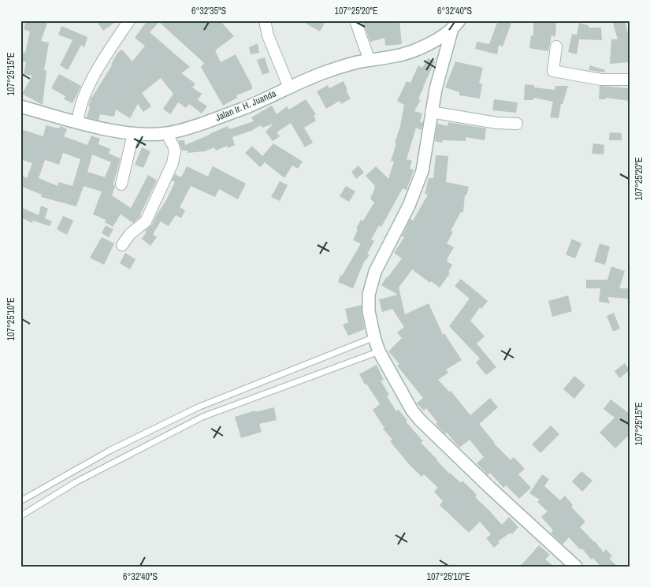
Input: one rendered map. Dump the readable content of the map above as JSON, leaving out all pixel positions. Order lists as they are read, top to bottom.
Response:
{
  "streets": {
    "street": ["Jalan Ir. H. Juanda"]
  },
  "coordinates": [
    "6°32'35\"S",
    "107°25'20\"E",
    "6°32'40\"S",
    "107°25'15\"E",
    "107°25'10\"E"
  ]
}
